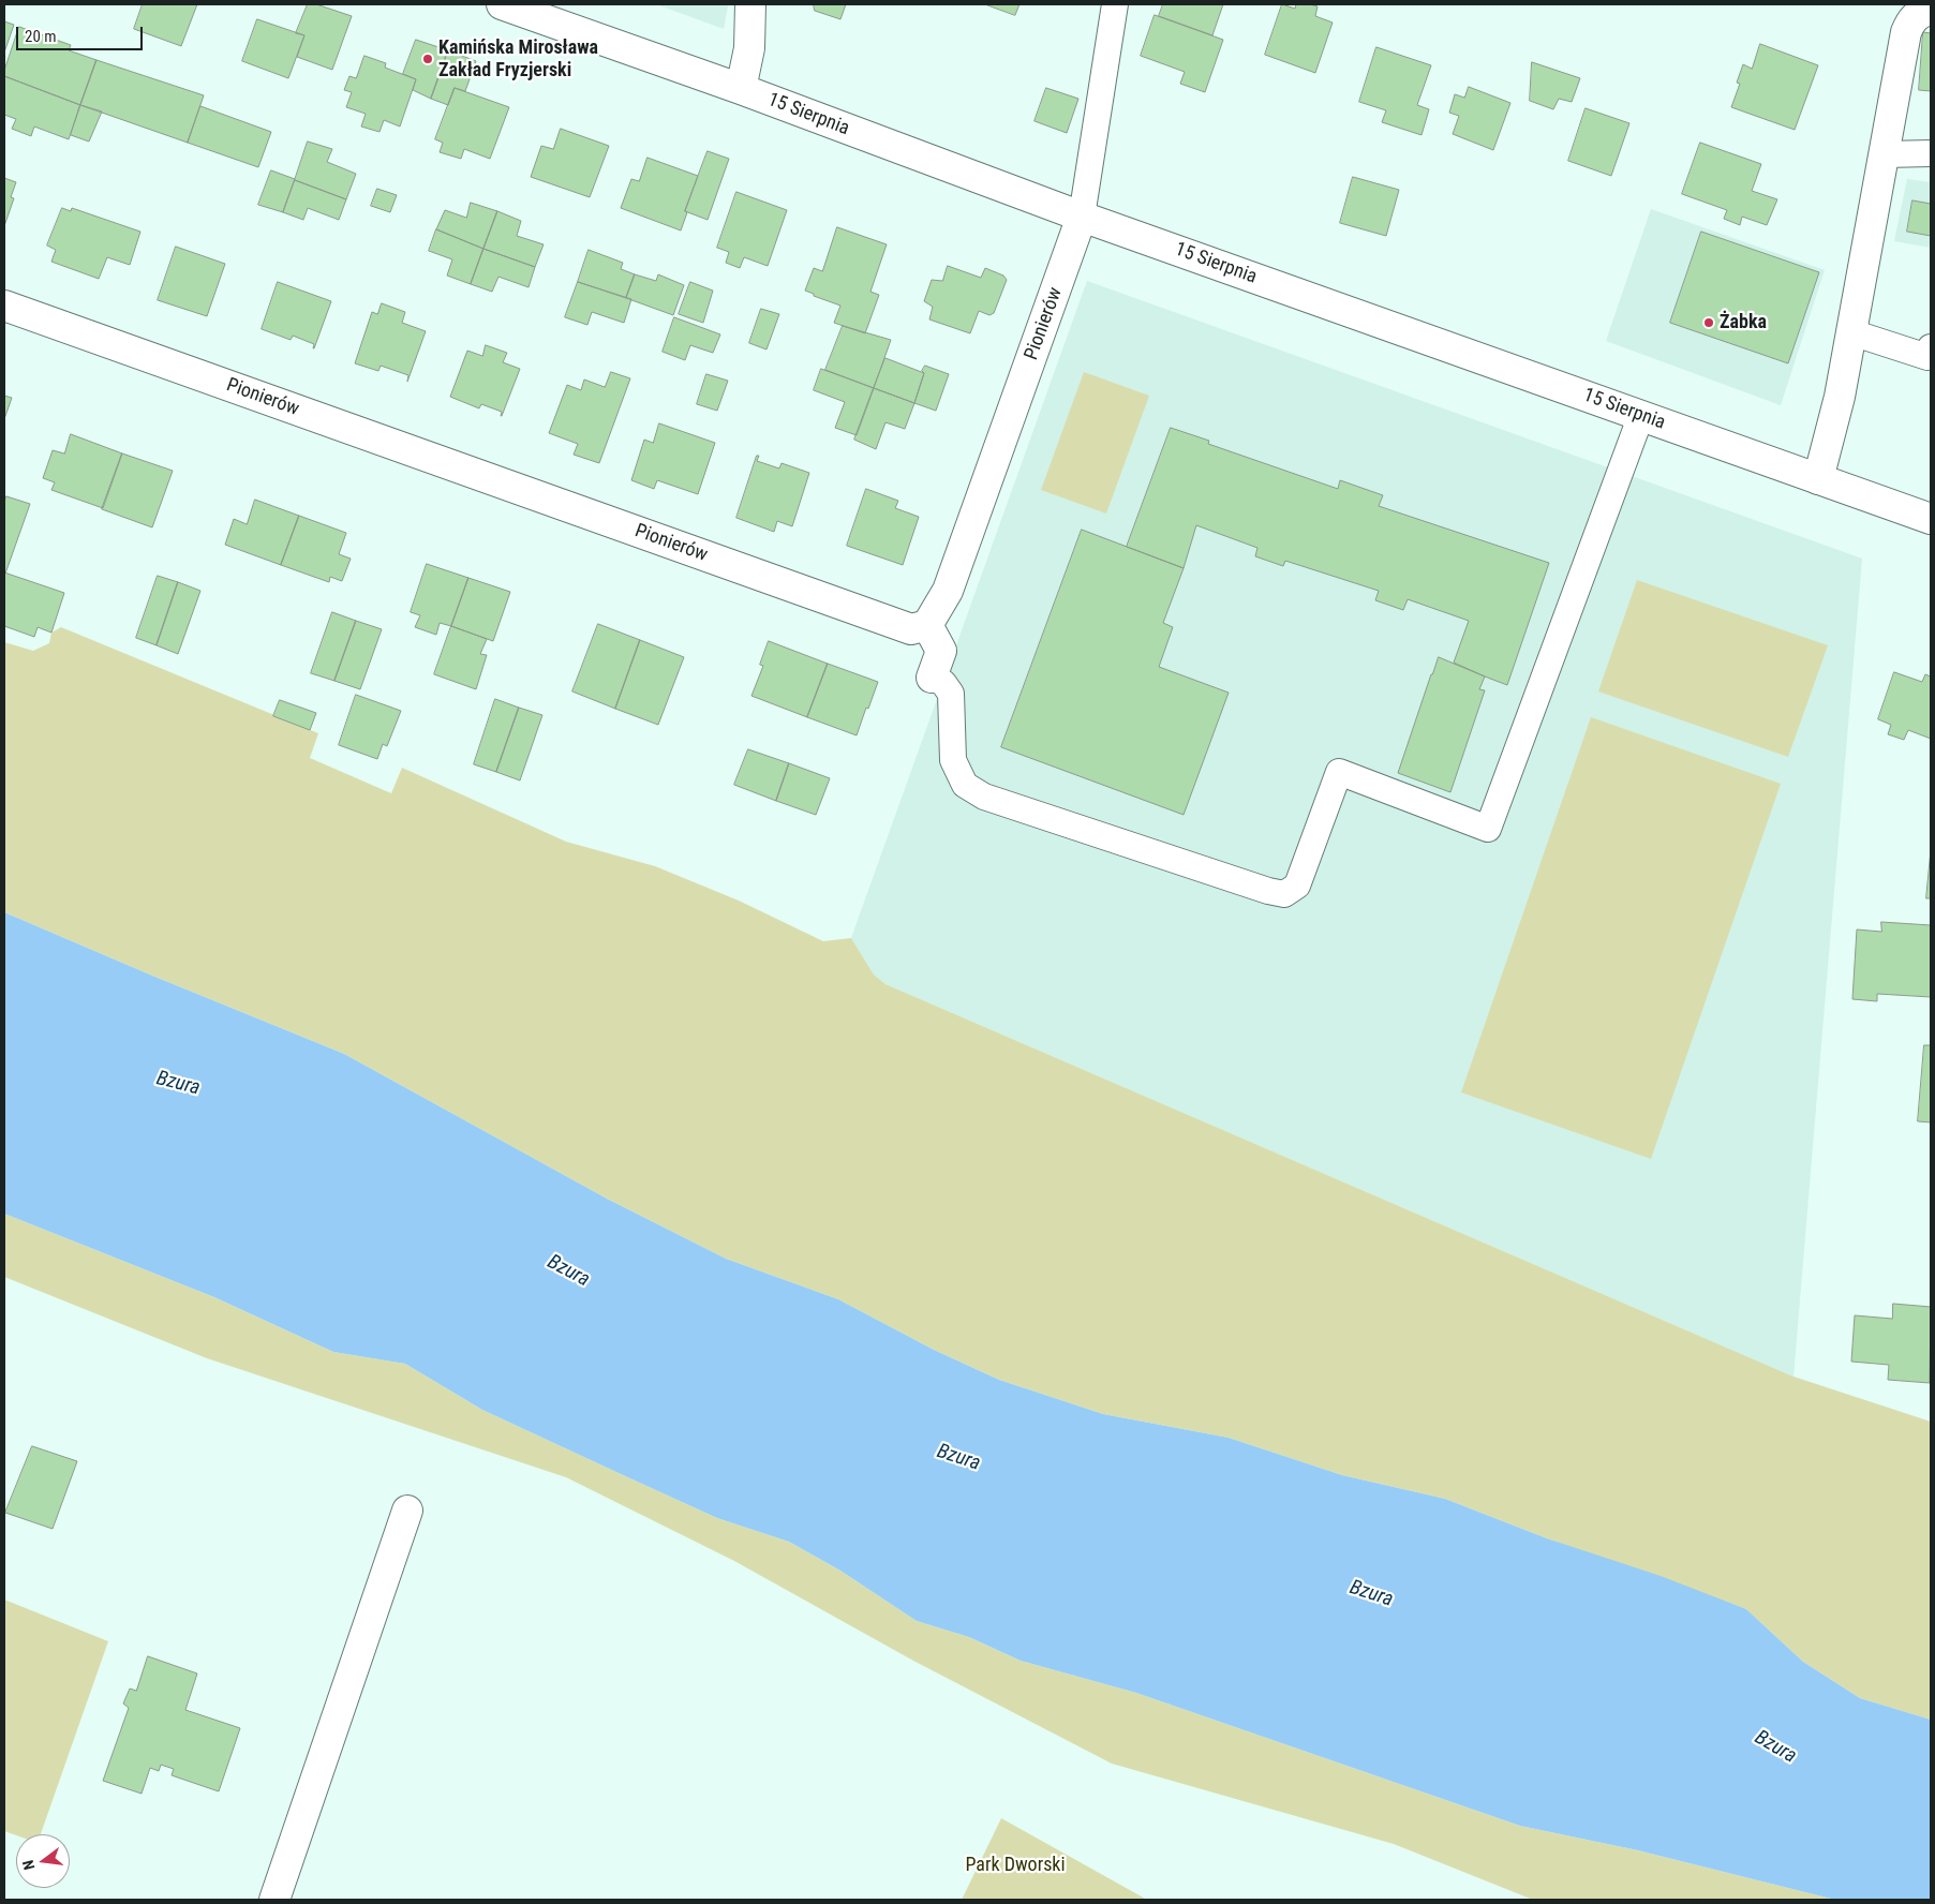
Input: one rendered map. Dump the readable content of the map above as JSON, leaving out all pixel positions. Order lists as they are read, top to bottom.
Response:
{
  "streets": {
    "street": ["15 Sierpnia", "Pionierów"]
  },
  "crossings": [
    ["15 Sierpnia", "Pionierów"]
  ],
  "water": ["Bzura"],
  "parks": ["Park Dworski"],
  "places": ["Kamińska Mirosława Zakład Fryzjerski", "Żabka"],
  "scale_bar": "20 m",
  "north": "left"
}
